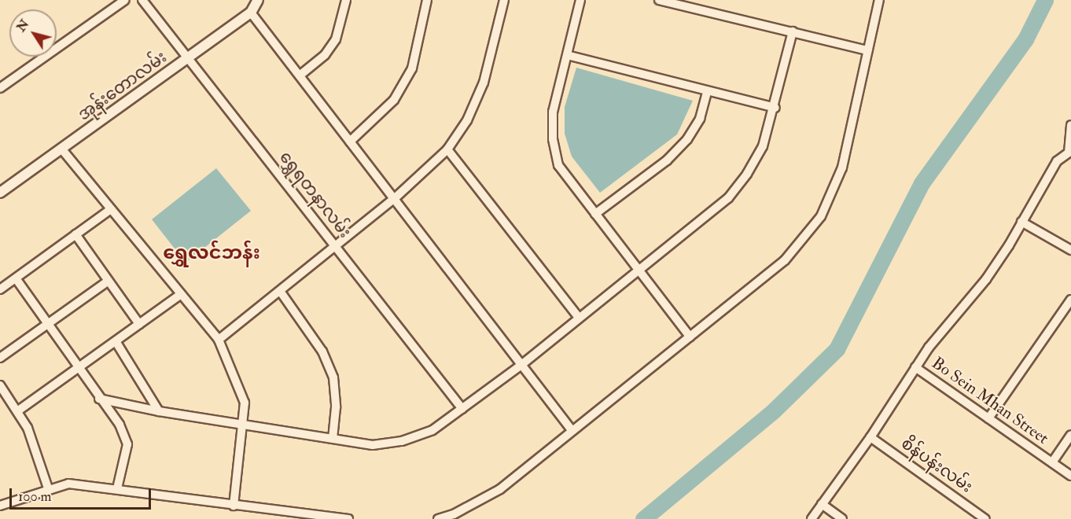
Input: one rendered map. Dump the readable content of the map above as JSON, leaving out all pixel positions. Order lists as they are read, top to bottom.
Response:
{
  "streets": {
    "street": [
      "အုန်းတောလမ်း",
      "ရွှေရတနာလမ်း",
      "Bo Sein Mhan Street",
      "စိန်ပန်းလမ်း"
    ]
  },
  "crossings": [
    ["အုန်းတောလမ်း", "ရွှေရတနာလမ်း"]
  ],
  "districts": ["ရွှေလင်ဘန်း"],
  "scale_bar": "100 m",
  "north": "top left"
}
